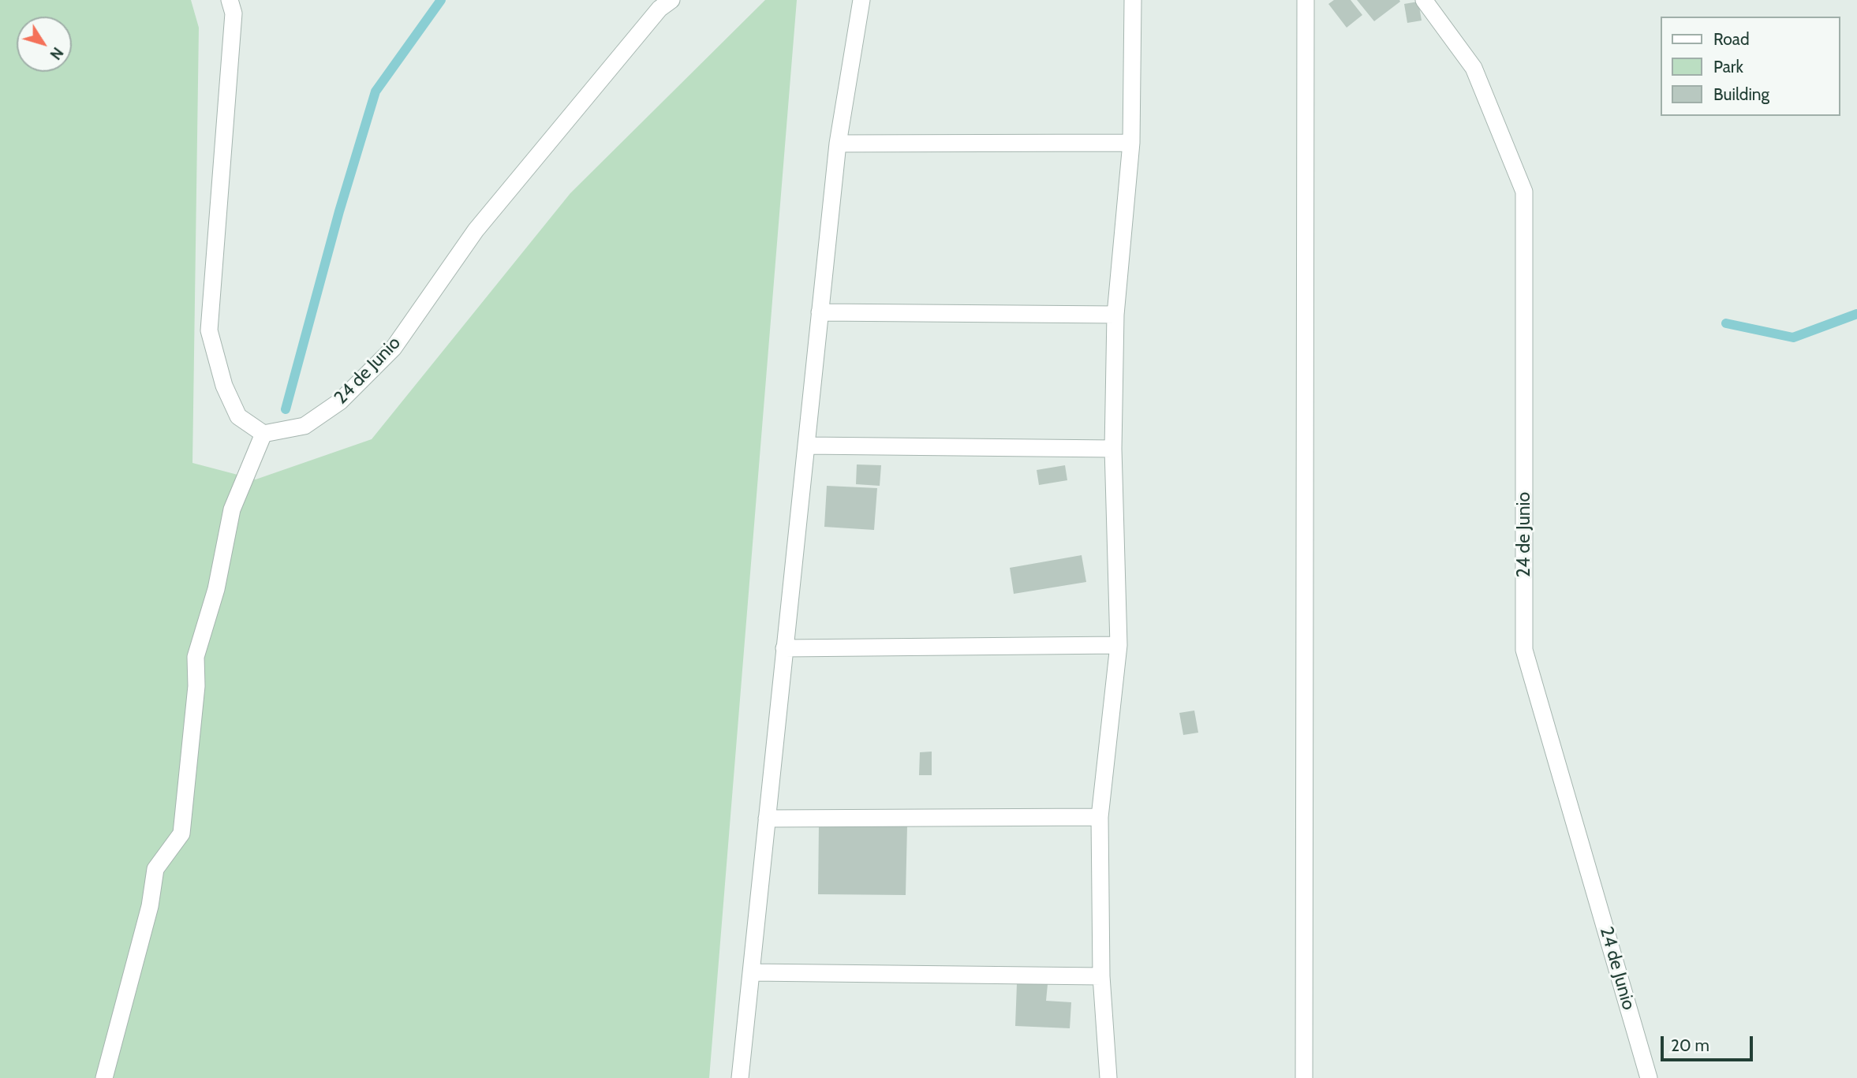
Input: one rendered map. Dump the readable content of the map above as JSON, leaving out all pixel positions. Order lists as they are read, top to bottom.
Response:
{
  "streets": {
    "street": ["24 de Junio"]
  },
  "legend": ["Road", "Park", "Building"],
  "scale_bar": "20 m",
  "north": "bottom right"
}
